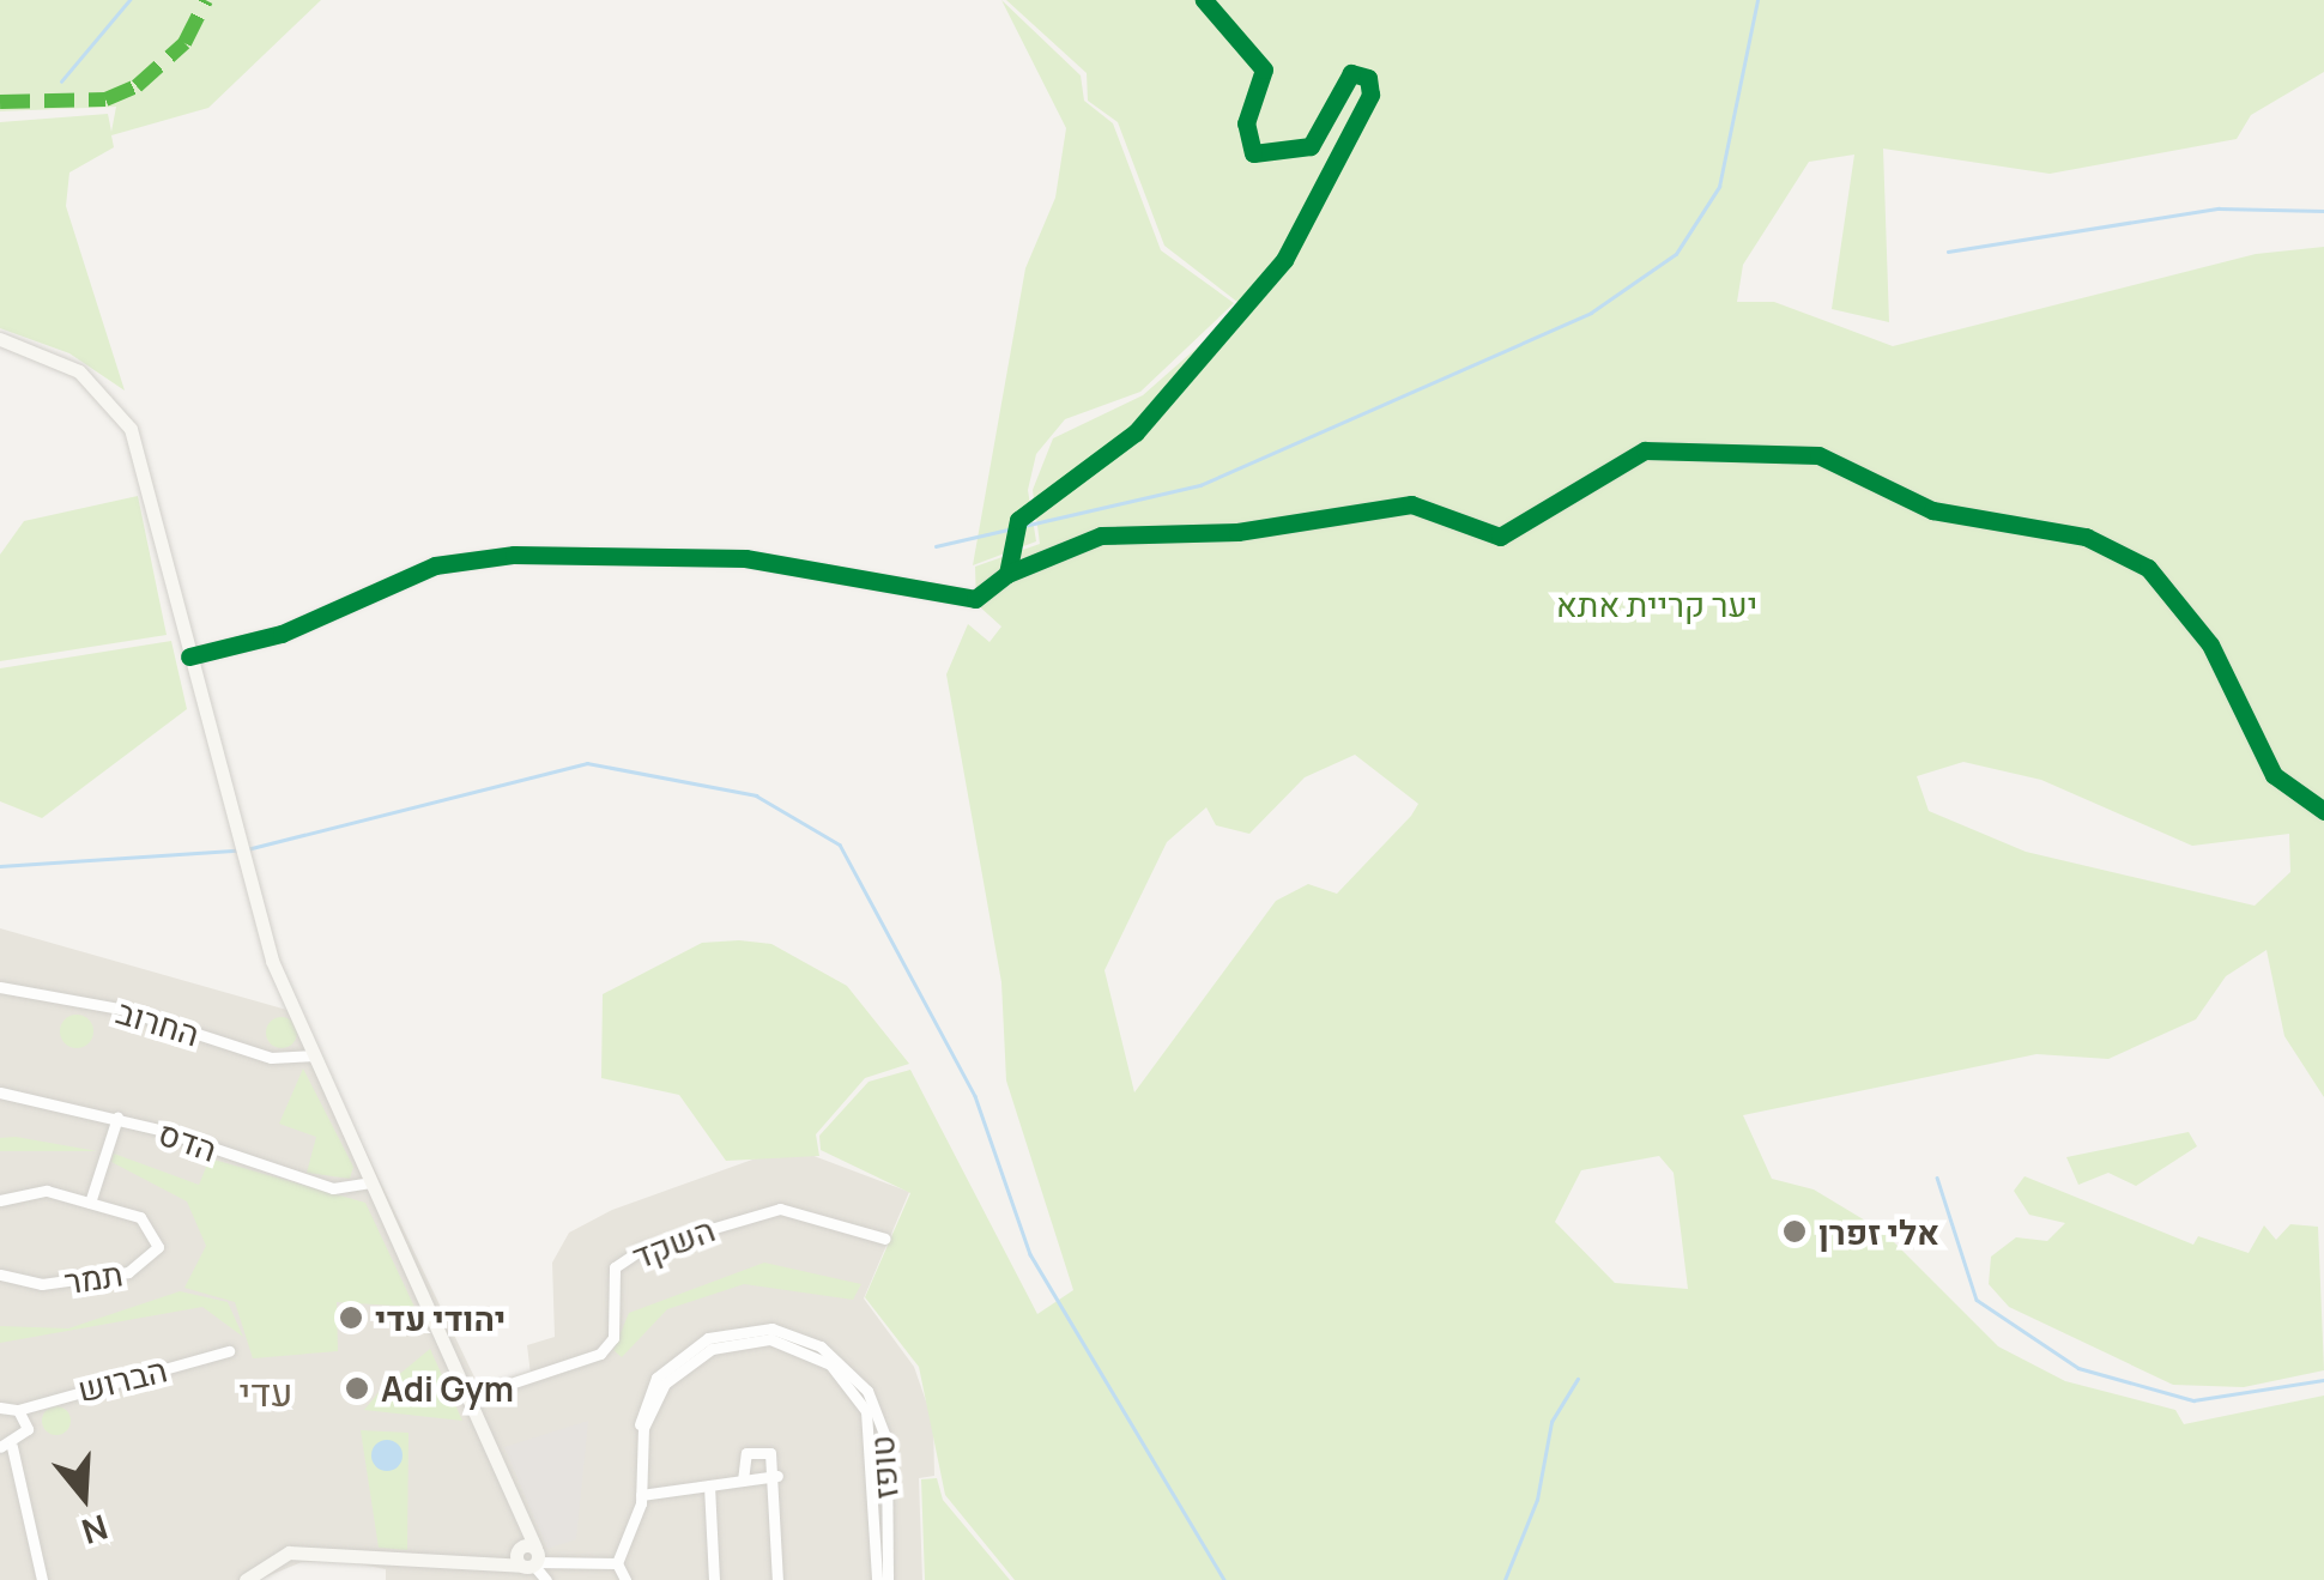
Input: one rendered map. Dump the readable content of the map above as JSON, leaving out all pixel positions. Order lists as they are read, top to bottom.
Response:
{
  "streets": {
    "street": [
      "החרוב",
      "הדס",
      "השקד",
      "תמר",
      "הברוש",
      "טופז"
    ]
  },
  "districts": ["עדי"],
  "parks": ["יער קריית אתא"],
  "places": ["אלי זפרן", "יהודי עדי", "Adi Gym"],
  "north": "bottom"
}
